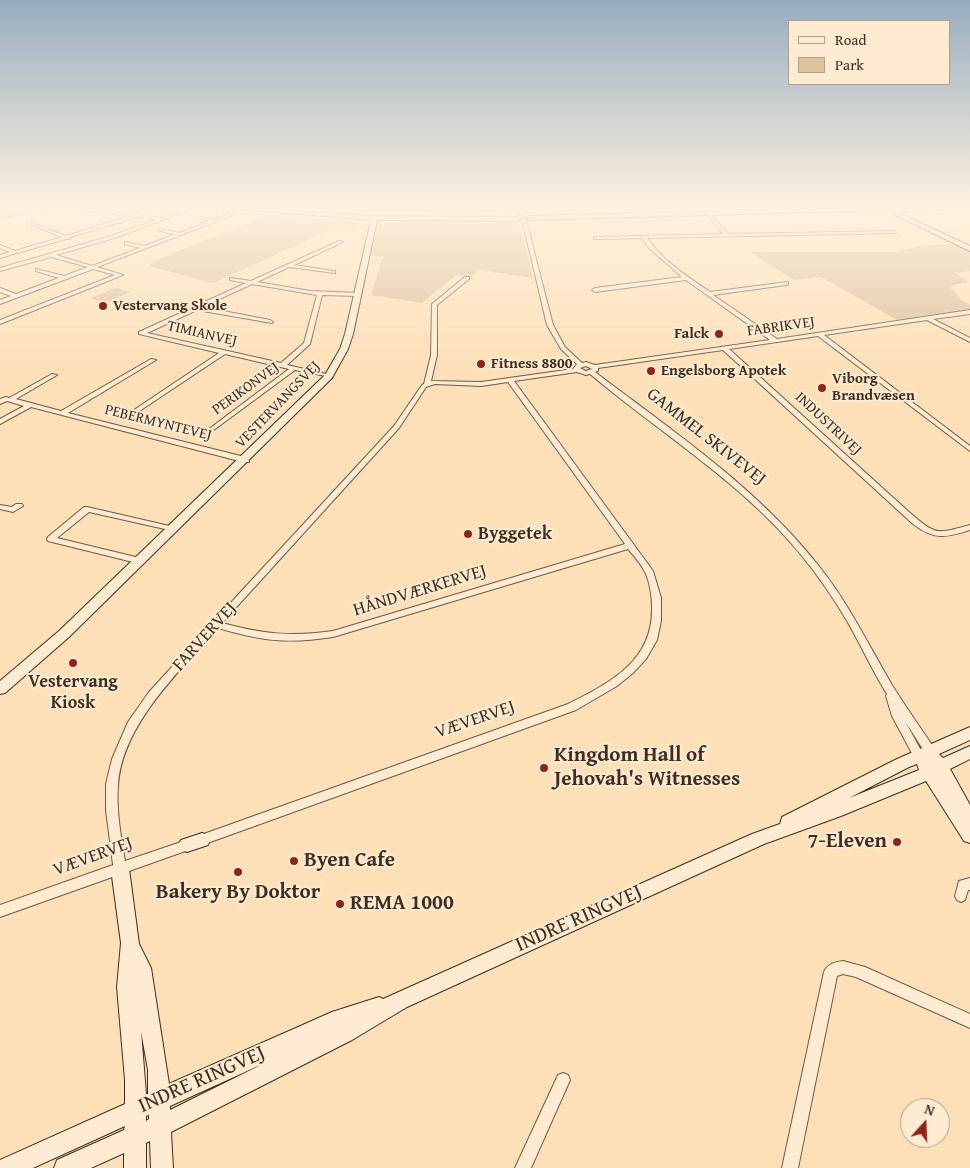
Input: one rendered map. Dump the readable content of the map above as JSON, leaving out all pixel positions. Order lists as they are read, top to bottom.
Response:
{
  "streets": {
    "street": [
      "FABRIKVEJ",
      "TIMIANVEJ",
      "PERIKONVEJ",
      "VESTERVANGSVEJ",
      "PEBERMYNTEVEJ",
      "INDUSTRIVEJ",
      "GAMMEL SKIVEVEJ",
      "HÅNDVÆRKERVEJ",
      "FARVERVEJ",
      "VÆVERVEJ",
      "INDRE RINGVEJ"
    ]
  },
  "crossings": [
    ["FABRIKVEJ", "INDUSTRIVEJ"],
    ["FABRIKVEJ", "GAMMEL SKIVEVEJ"],
    ["TIMIANVEJ", "PERIKONVEJ"],
    ["TIMIANVEJ", "VESTERVANGSVEJ"],
    ["VESTERVANGSVEJ", "PEBERMYNTEVEJ"],
    ["GAMMEL SKIVEVEJ", "INDRE RINGVEJ"],
    ["HÅNDVÆRKERVEJ", "FARVERVEJ"],
    ["HÅNDVÆRKERVEJ", "VÆVERVEJ"],
    ["FARVERVEJ", "VÆVERVEJ"],
    ["FARVERVEJ", "INDRE RINGVEJ"]
  ],
  "places": [
    "Vestervang Skole",
    "Falck",
    "Fitness 8800",
    "Engelsborg Apotek",
    "Viborg Brandvæsen",
    "Byggetek",
    "Vestervang Kiosk",
    "Kingdom Hall of Jehovah's Witnesses",
    "7-Eleven",
    "Byen Cafe",
    "Bakery By Doktor",
    "REMA 1000"
  ],
  "legend": ["Road", "Park"],
  "north": "top"
}
